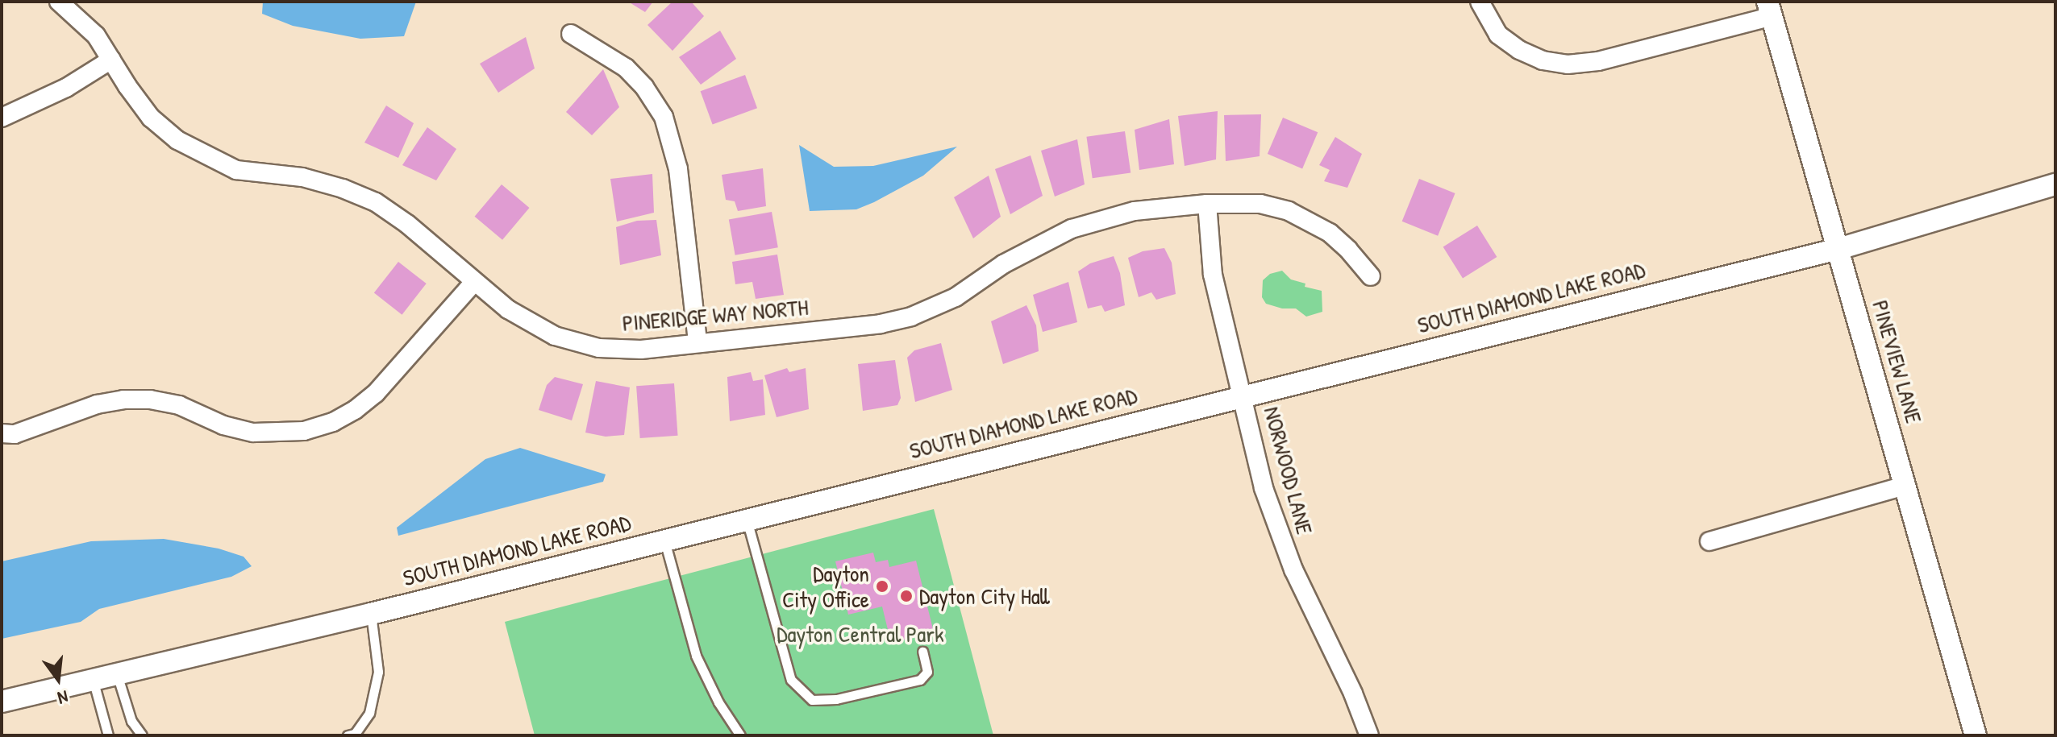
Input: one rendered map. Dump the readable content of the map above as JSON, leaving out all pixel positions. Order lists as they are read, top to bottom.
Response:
{
  "streets": {
    "street": [
      "SOUTH DIAMOND LAKE ROAD",
      "PINERIDGE WAY NORTH",
      "PINEVIEW LANE",
      "NORWOOD LANE"
    ]
  },
  "crossings": [
    ["SOUTH DIAMOND LAKE ROAD", "PINEVIEW LANE"],
    ["SOUTH DIAMOND LAKE ROAD", "NORWOOD LANE"],
    ["PINERIDGE WAY NORTH", "NORWOOD LANE"]
  ],
  "parks": ["Dayton Central Park"],
  "places": ["Dayton City Office", "Dayton City Hall"],
  "north": "bottom"
}
